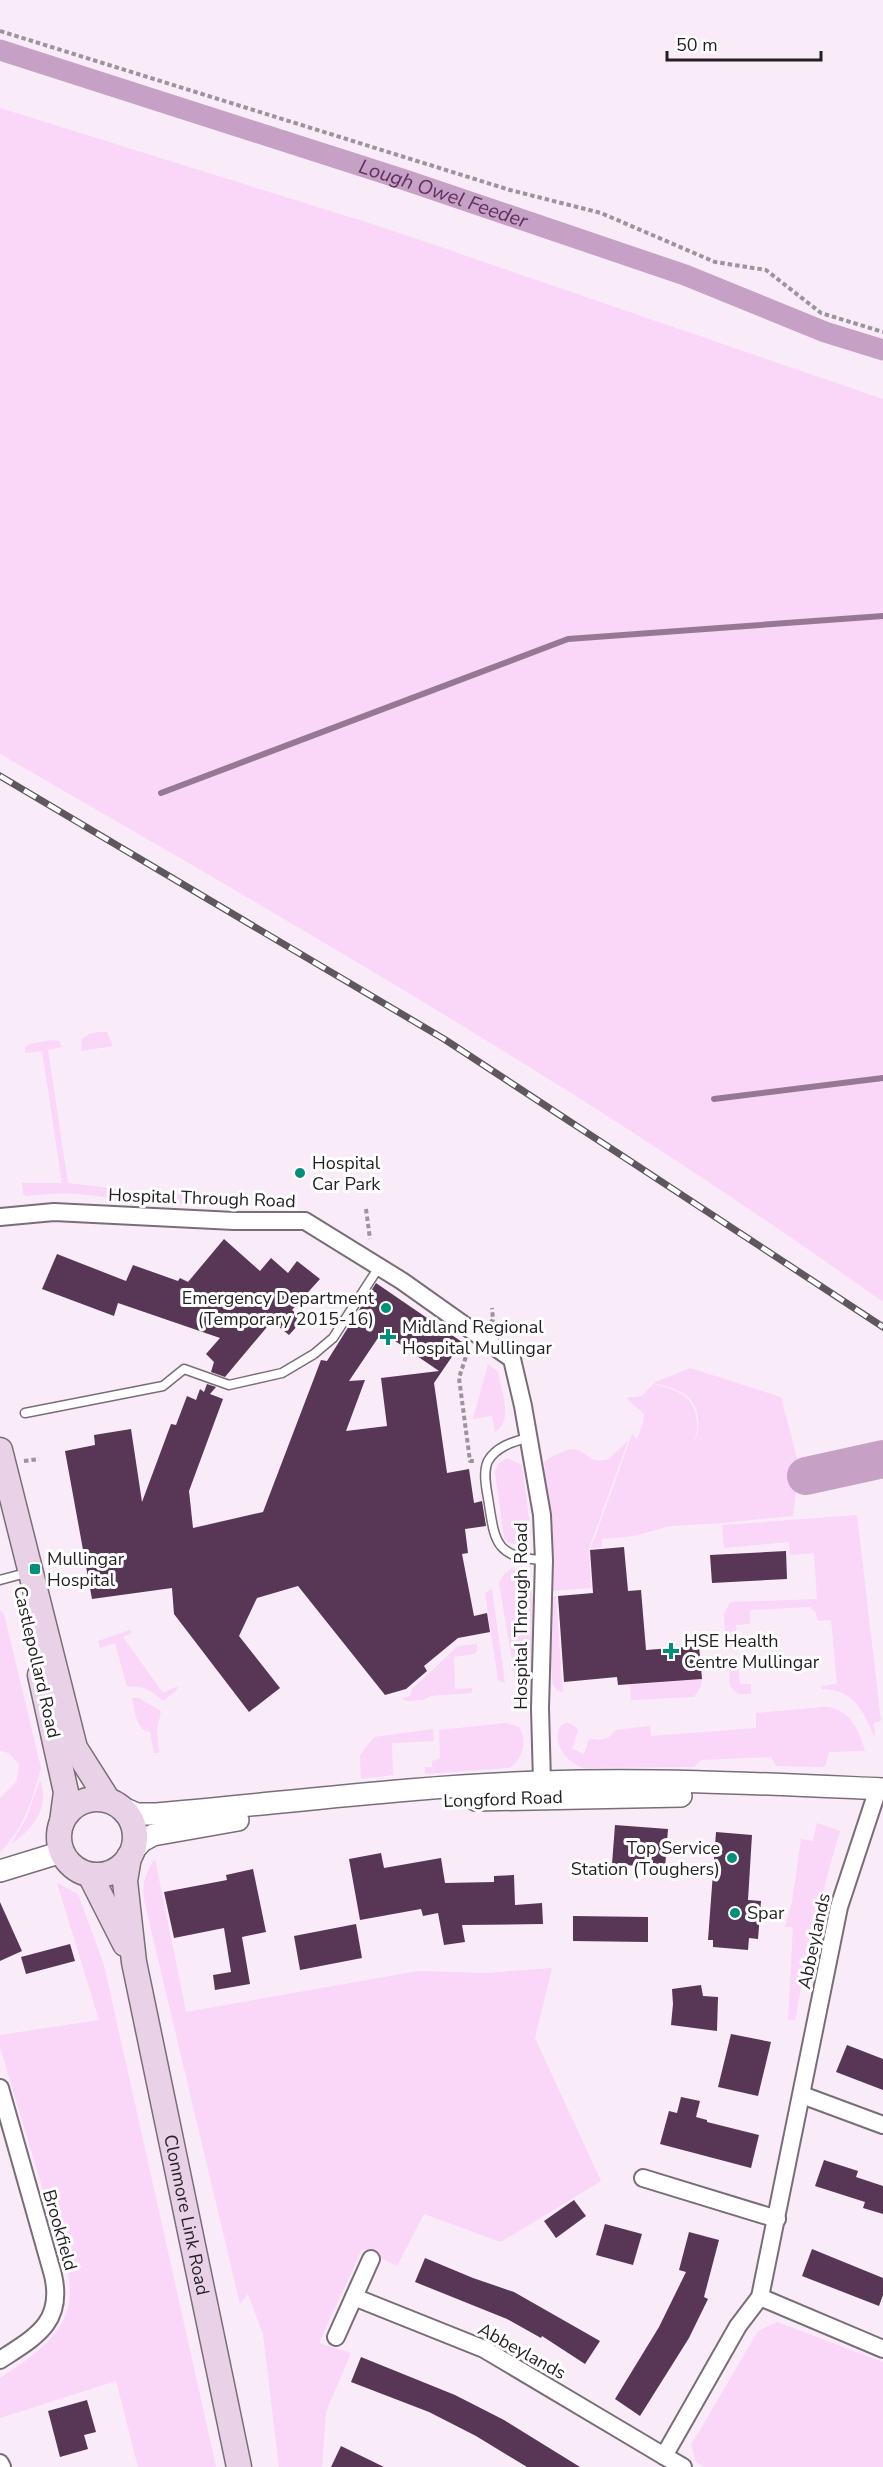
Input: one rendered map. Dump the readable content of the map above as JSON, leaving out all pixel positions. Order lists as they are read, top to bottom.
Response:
{
  "streets": {
    "main road": ["Castlepollard Road", "Clonmore Link Road"],
    "street": [
      "Hospital Through Road",
      "Longford Road",
      "Abbeylands",
      "Brookfield"
    ]
  },
  "crossings": [
    ["Castlepollard Road", "Longford Road"],
    ["Castlepollard Road", "Clonmore Link Road"],
    ["Longford Road", "Abbeylands"],
    ["Longford Road", "Clonmore Link Road"]
  ],
  "water": ["Lough Owel Feeder"],
  "places": {
    "other": [
      "Hospital Car Park",
      "Emergency Department (Temporary 2015-16)",
      "Top Service Station (Toughers)",
      "Spar"
    ],
    "health": ["Midland Regional Hospital Mullingar", "HSE Health Centre Mullingar"],
    "transit": ["Mullingar Hospital"]
  },
  "scale_bar": "50 m"
}
